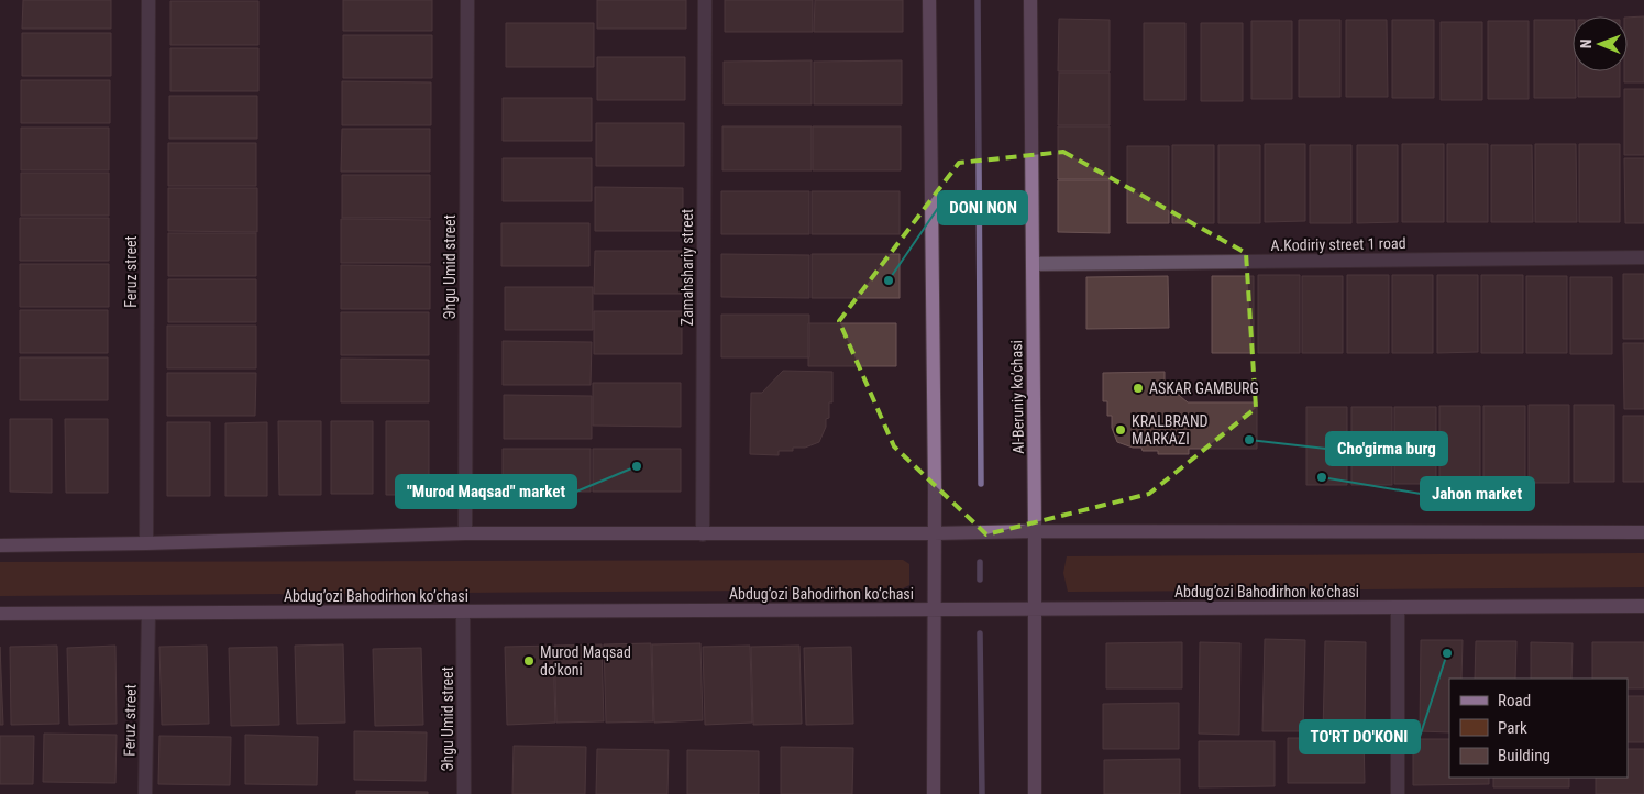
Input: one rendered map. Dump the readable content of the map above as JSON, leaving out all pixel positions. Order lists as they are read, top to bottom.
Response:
{
  "streets": {
    "main road": ["Al-Beruniy ko’chasi", "Abdug’ozi Bahodirhon ko’chasi"],
    "street": [
      "A.Kodiriy street 1 road",
      "Эhgu Umid street",
      "Zamahshariy street",
      "Feruz street"
    ]
  },
  "crossings": [
    ["A.Kodiriy street 1 road", "Al-Beruniy ko’chasi"],
    ["Эhgu Umid street", "Abdug’ozi Bahodirhon ko’chasi"],
    ["Feruz street", "Abdug’ozi Bahodirhon ko’chasi"],
    ["Al-Beruniy ko’chasi", "Abdug’ozi Bahodirhon ko’chasi"]
  ],
  "places": [
    "DONI NON",
    "ASKAR GAMBURG",
    "KRALBRAND MARKAZI",
    "Cho'girma burg",
    "\"Murod Maqsad\" market",
    "Jahon market",
    "TO'RT DO'KONI",
    "Murod Maqsad do'koni"
  ],
  "legend": ["Road", "Park", "Building"],
  "north": "left"
}
